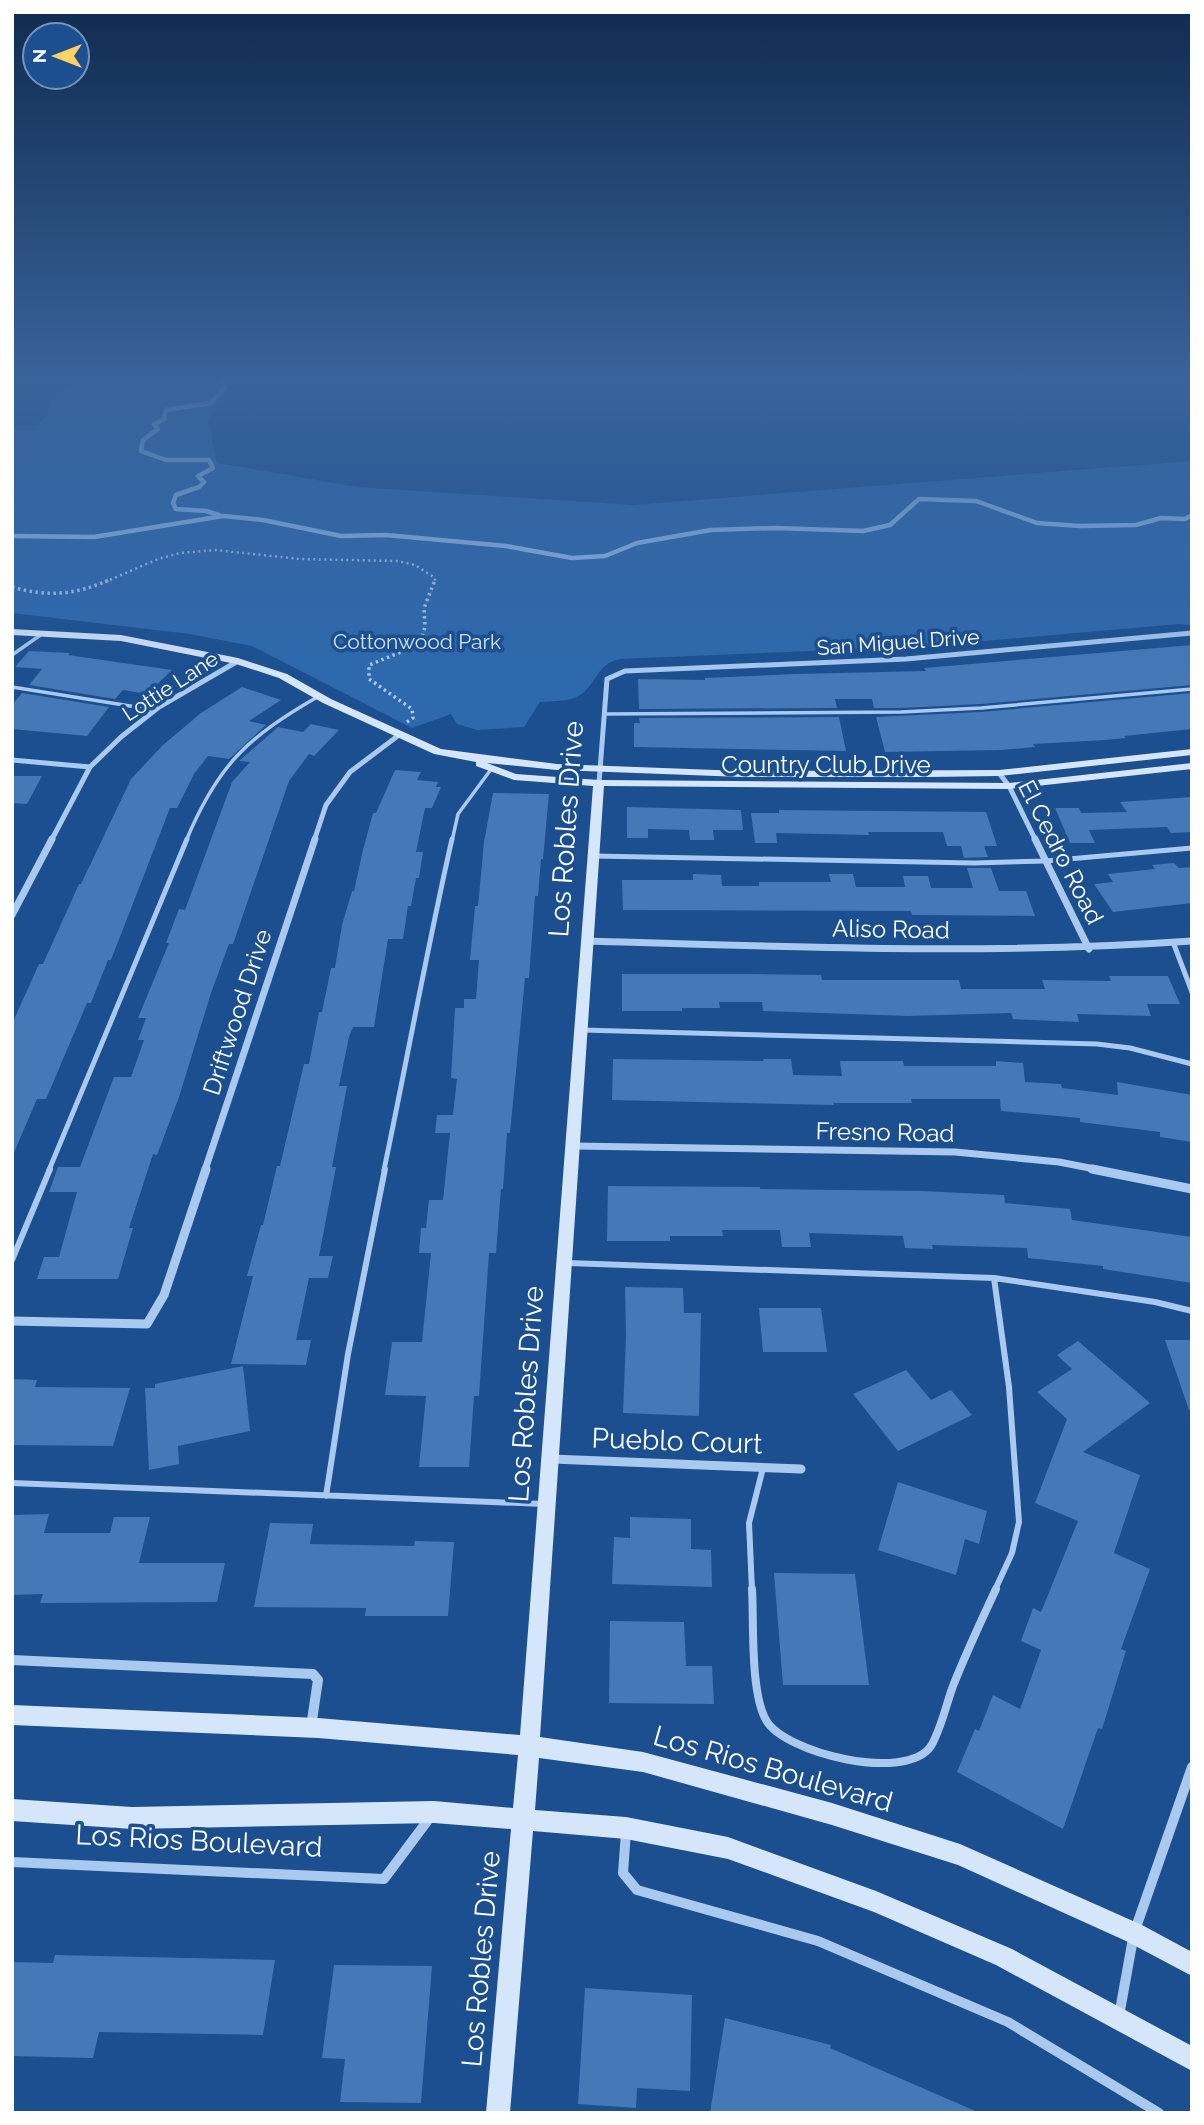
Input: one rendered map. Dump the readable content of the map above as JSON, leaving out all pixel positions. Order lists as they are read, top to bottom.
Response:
{
  "streets": {
    "street": [
      "San Miguel Drive",
      "Lottie Lane",
      "Country Club Drive",
      "Los Robles Drive",
      "El Cedro Road",
      "Aliso Road",
      "Driftwood Drive",
      "Fresno Road",
      "Pueblo Court",
      "Los Rios Boulevard"
    ]
  },
  "crossings": [
    ["San Miguel Drive", "Los Robles Drive"],
    ["Lottie Lane", "Country Club Drive"],
    ["Country Club Drive", "Los Robles Drive"],
    ["Country Club Drive", "El Cedro Road"],
    ["Country Club Drive", "Driftwood Drive"],
    ["Los Robles Drive", "Aliso Road"],
    ["Los Robles Drive", "Fresno Road"],
    ["Los Robles Drive", "Pueblo Court"],
    ["Los Robles Drive", "Los Rios Boulevard"],
    ["El Cedro Road", "Aliso Road"]
  ],
  "parks": ["Cottonwood Park"],
  "north": "left"
}
